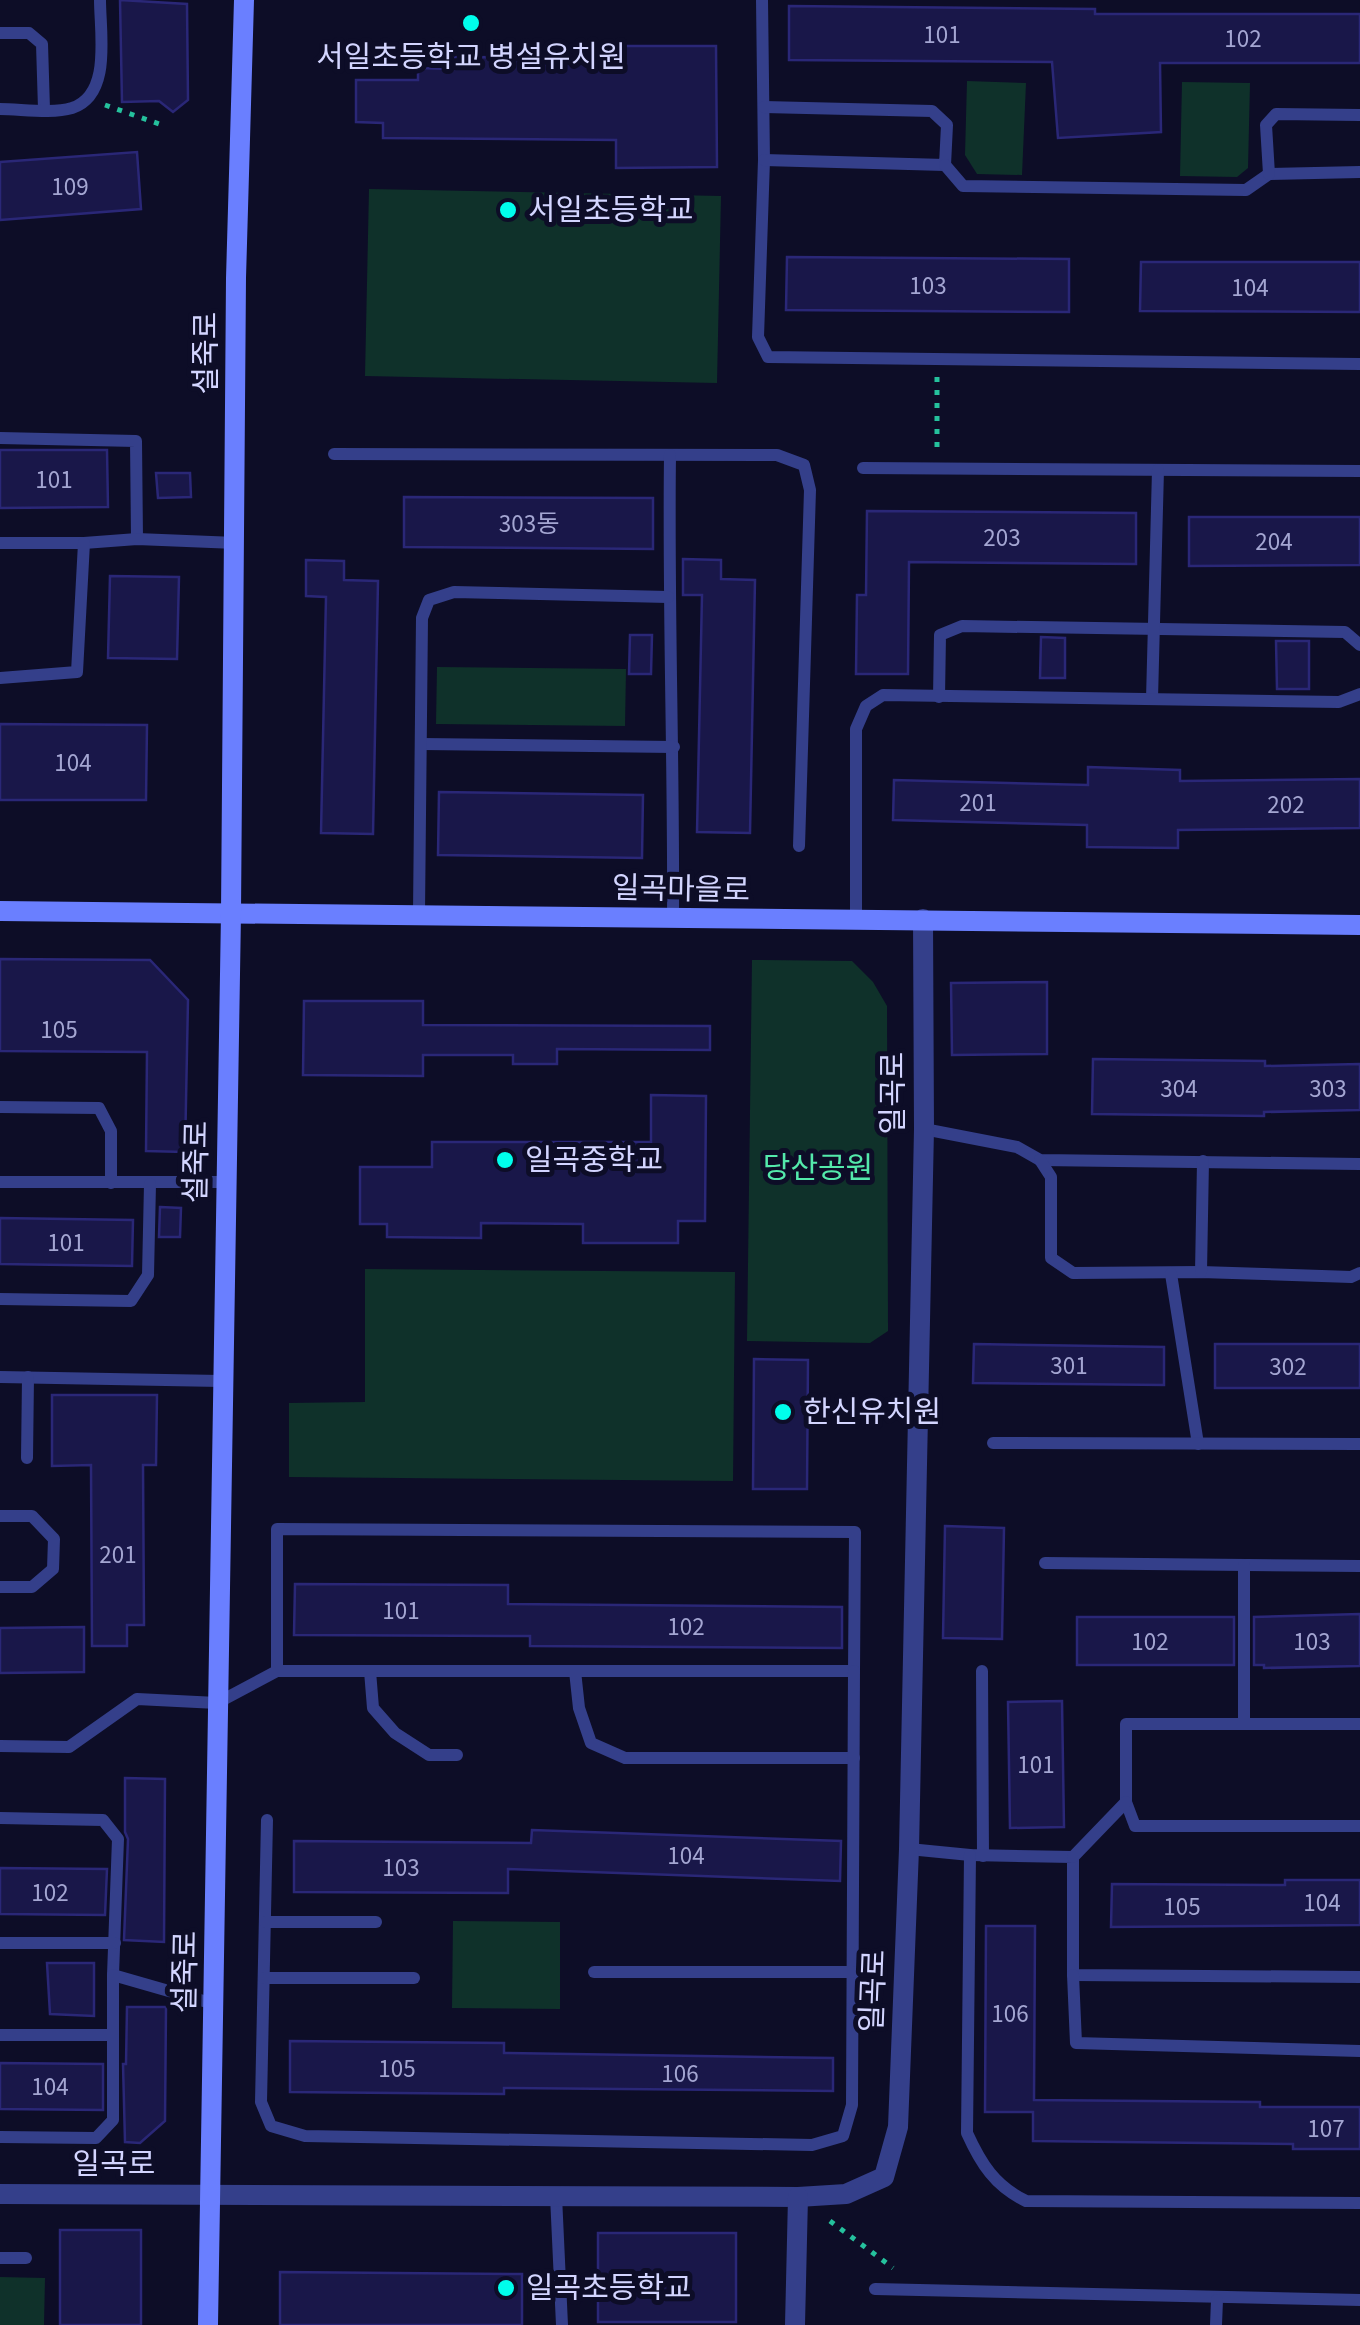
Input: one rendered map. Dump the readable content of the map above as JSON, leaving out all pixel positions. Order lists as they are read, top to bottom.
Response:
{
  "streets": {
    "main road": ["설죽로", "일곡마을로"],
    "street": ["일곡로"]
  },
  "crossings": [
    ["설죽로", "일곡마을로"],
    ["설죽로", "일곡로"],
    ["일곡마을로", "일곡로"]
  ],
  "parks": ["당산공원"],
  "places": [
    "서일초등학교 병설유치원",
    "서일초등학교",
    "일곡중학교",
    "한신유치원",
    "일곡초등학교"
  ],
  "house_numbers": [
    "101",
    "102",
    "109",
    "103",
    "104",
    "101",
    "303동",
    "203",
    "204",
    "104",
    "201",
    "202",
    "105",
    "304",
    "303",
    "101",
    "301",
    "302",
    "201",
    "101",
    "102",
    "102",
    "103",
    "101",
    "104",
    "103",
    "102",
    "104",
    "105",
    "106",
    "105",
    "106",
    "104",
    "107"
  ]
}
